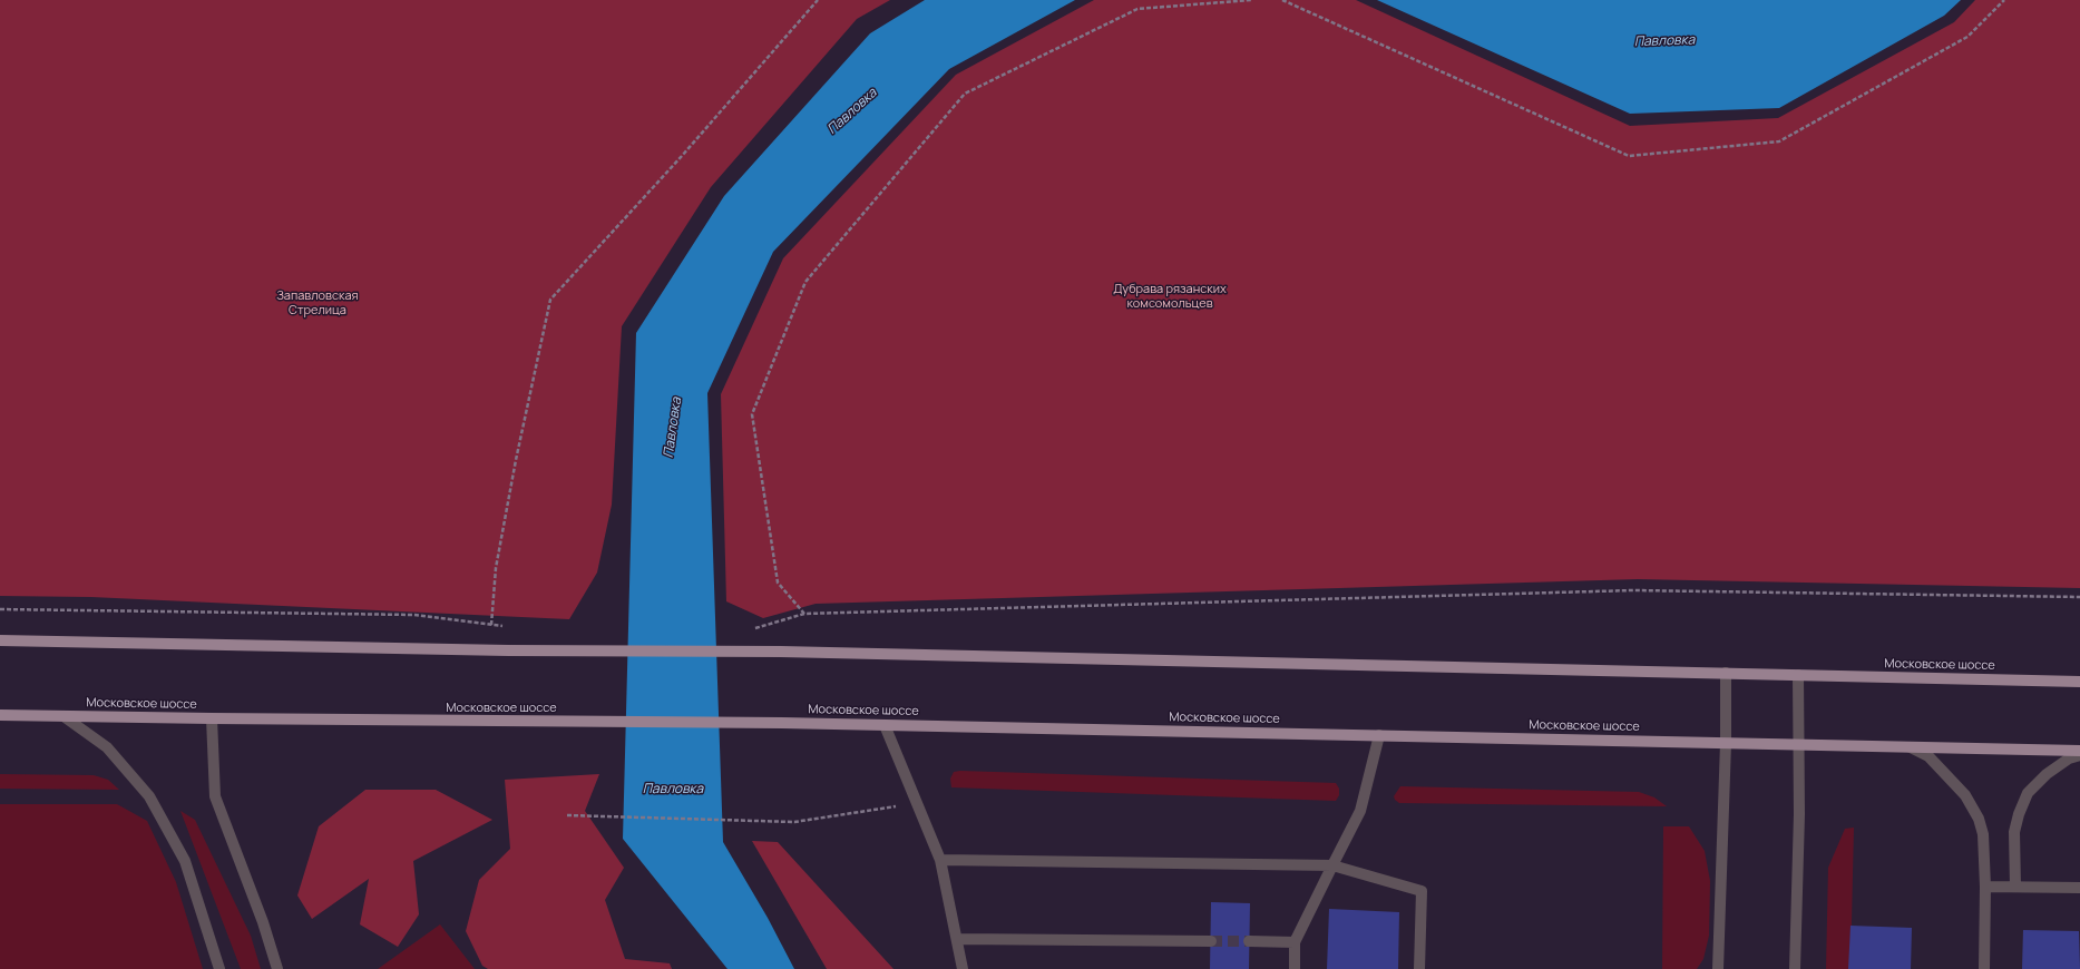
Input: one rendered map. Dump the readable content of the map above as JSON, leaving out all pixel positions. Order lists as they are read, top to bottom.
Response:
{
  "streets": {
    "main road": ["Московское шоссе"]
  },
  "water": ["Павловка"],
  "parks": ["Дубрава рязанских комсомольцев", "Запавловская Стрелица"]
}
